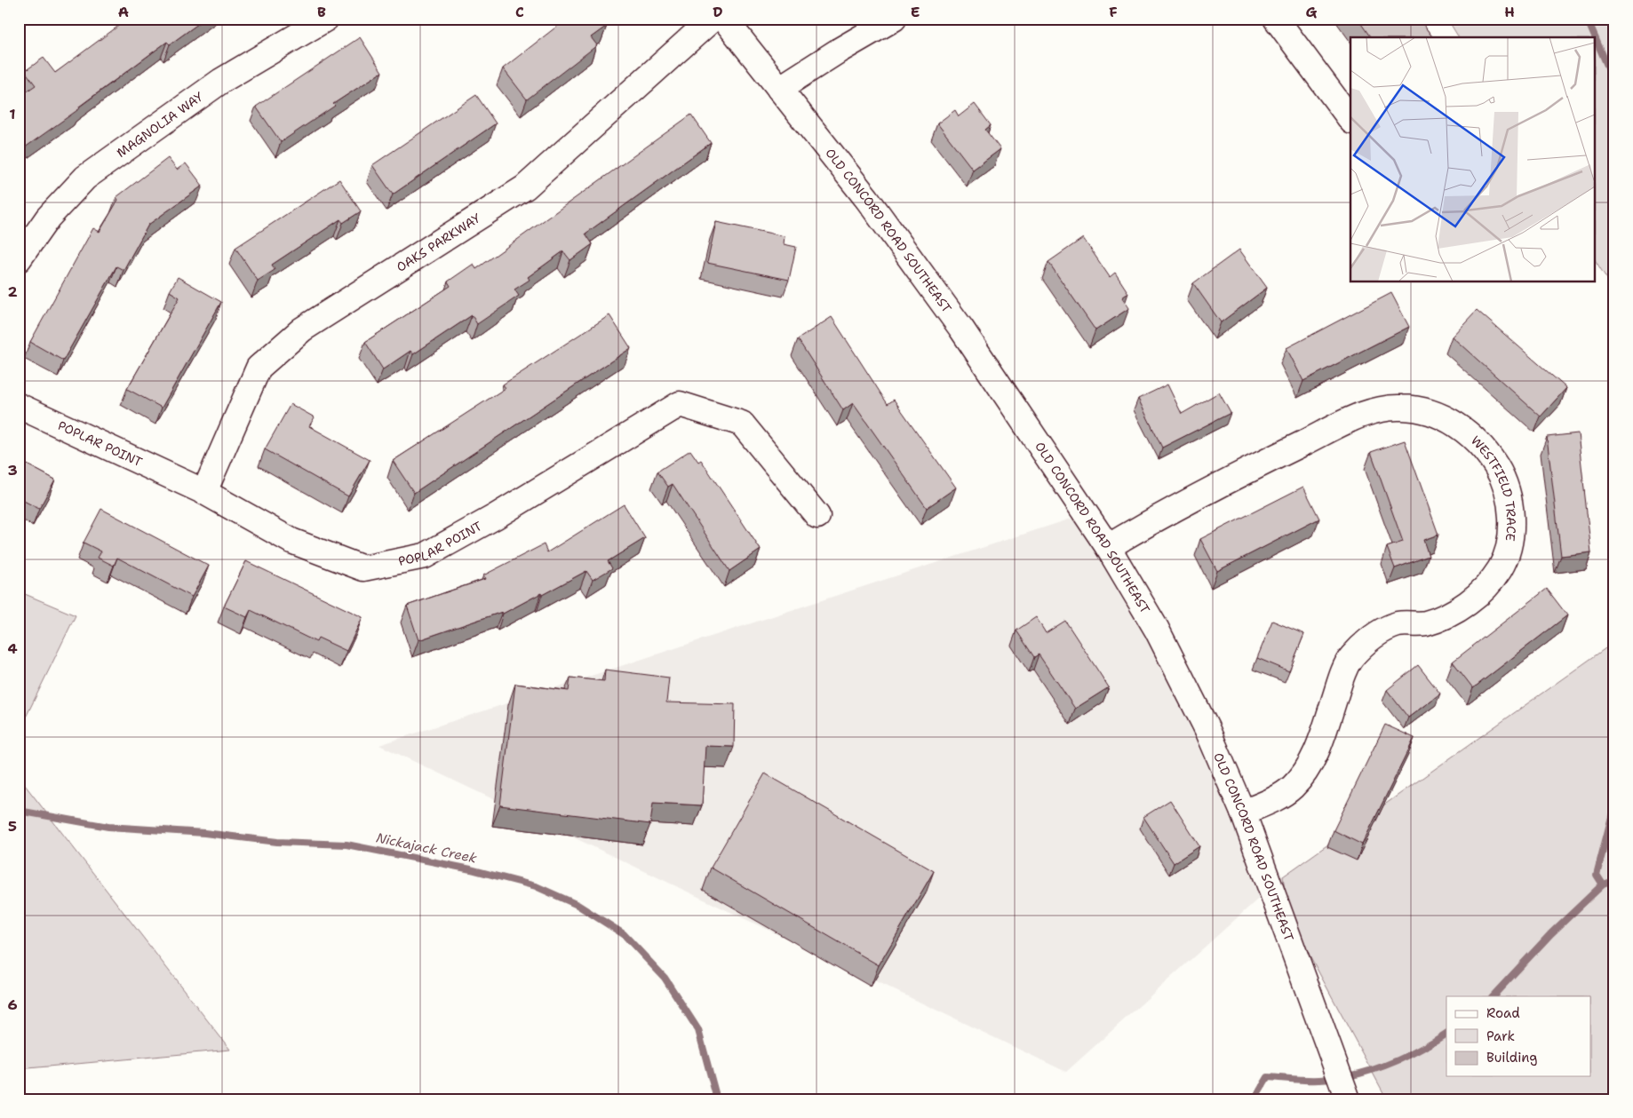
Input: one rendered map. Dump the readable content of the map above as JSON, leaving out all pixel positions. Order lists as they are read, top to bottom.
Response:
{
  "streets": {
    "street": [
      "MAGNOLIA WAY",
      "OLD CONCORD ROAD SOUTHEAST",
      "OAKS PARKWAY",
      "POPLAR POINT",
      "WESTFIELD TRACE"
    ]
  },
  "crossings": [
    ["OLD CONCORD ROAD SOUTHEAST", "WESTFIELD TRACE"],
    ["OAKS PARKWAY", "POPLAR POINT"]
  ],
  "water": ["Nickajack Creek"],
  "legend": ["Road", "Park", "Building"],
  "grid": {
    "columns": [
      "A",
      "B",
      "C",
      "D",
      "E",
      "F",
      "G",
      "H"
    ],
    "rows": [
      "1",
      "2",
      "3",
      "4",
      "5",
      "6"
    ]
  }
}
